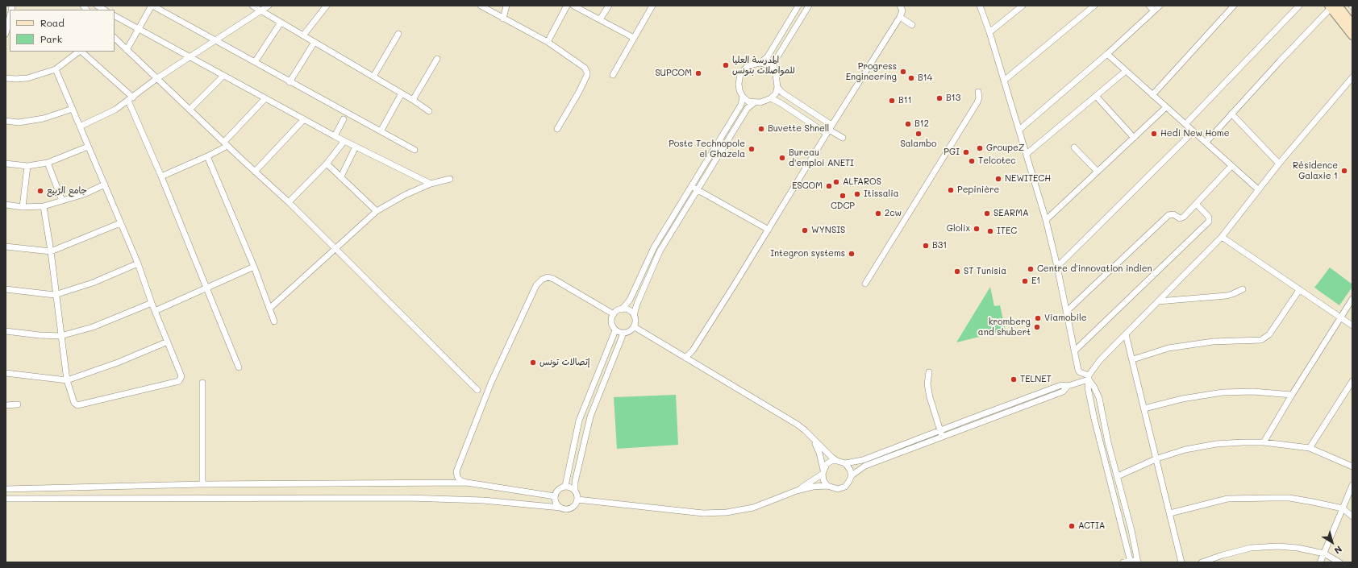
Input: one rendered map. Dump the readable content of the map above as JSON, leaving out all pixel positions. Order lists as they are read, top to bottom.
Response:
{
  "places": [
    "المدرسة العليا للمواصلات بتونس",
    "Progress Engineering",
    "SUPCOM",
    "B14",
    "B13",
    "B11",
    "B12",
    "Buvette Shnell",
    "Salambo",
    "Hedi New Home",
    "GroupeZ",
    "Poste Technopole el Ghazela",
    "PGI",
    "Bureau d'emploi ANETI",
    "Telcotec",
    "Résidence Galaxie 1",
    "NEWITECH",
    "ALFAROS",
    "ESCOM",
    "Pepinière",
    "جامع الرّبيع",
    "Itissalia",
    "CDCP",
    "2cw",
    "SEARMA",
    "Glolix",
    "WYNSIS",
    "ITEC",
    "B31",
    "Integron systems",
    "Centre d'innovation indien",
    "ST Tunisia",
    "E1",
    "Viamobile",
    "kromberg and shubert",
    "إتصالات تونس",
    "TELNET",
    "ACTIA"
  ],
  "legend": ["Road", "Park"],
  "north": "bottom right"
}
